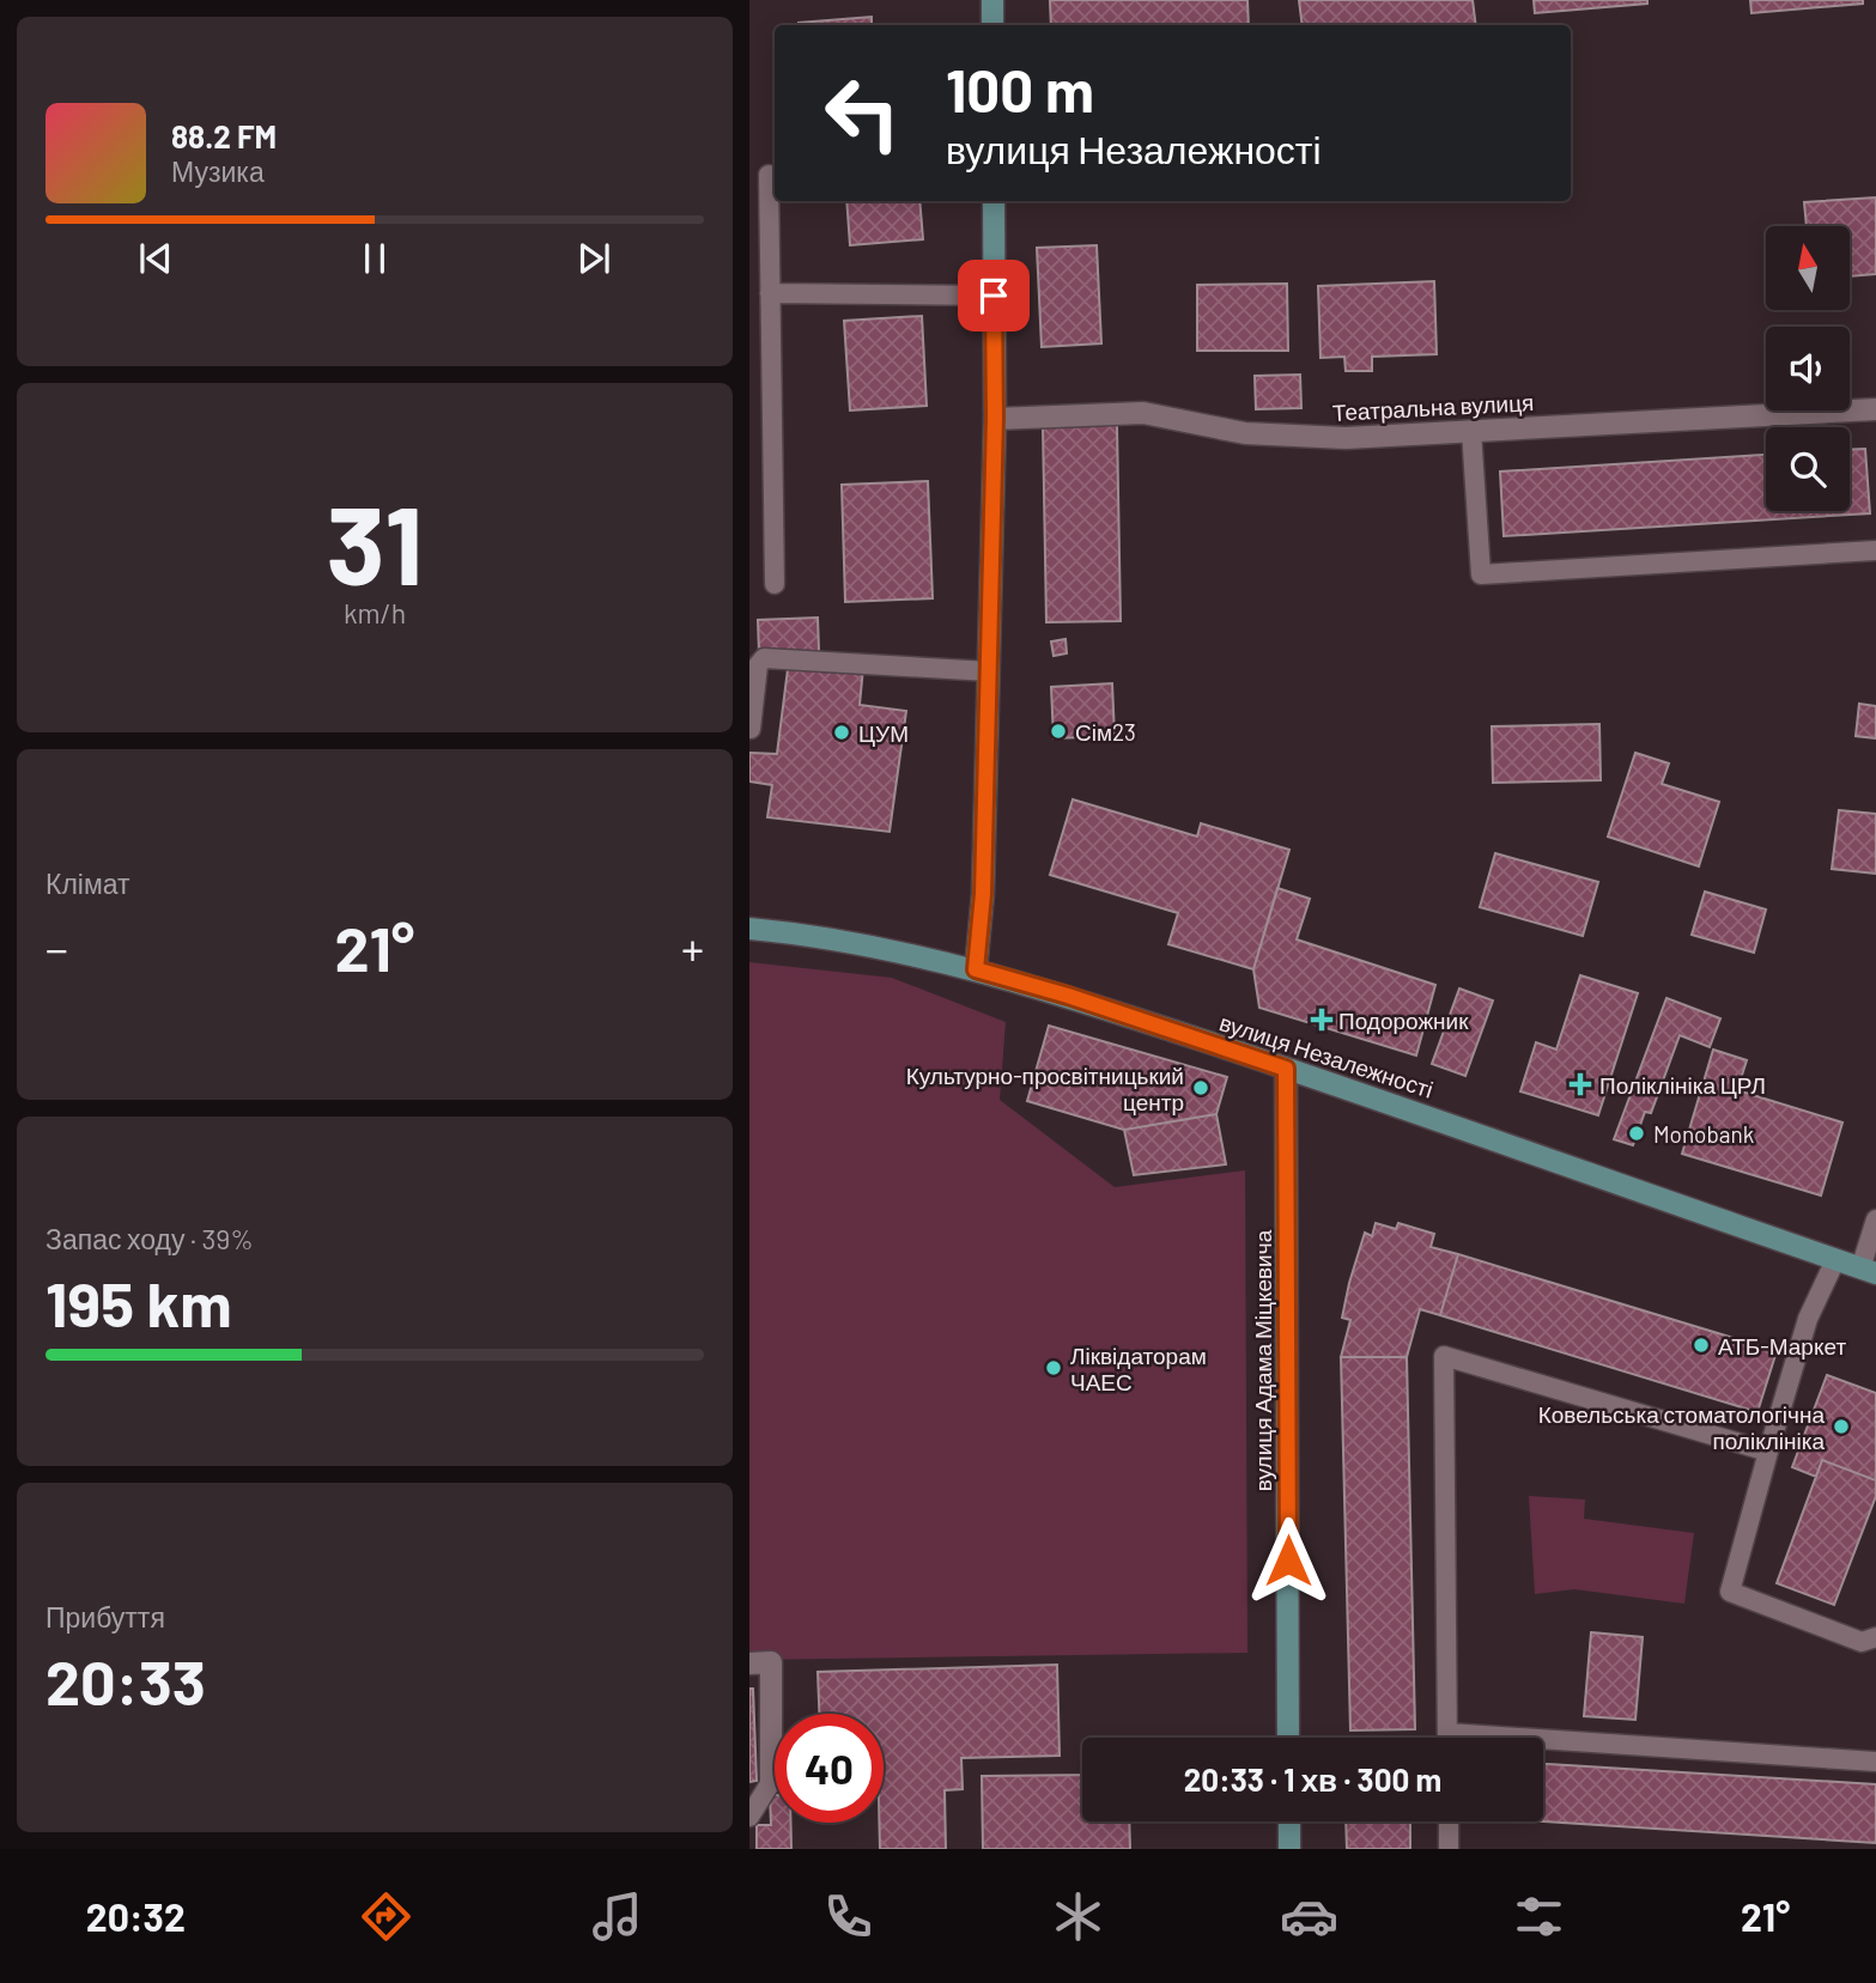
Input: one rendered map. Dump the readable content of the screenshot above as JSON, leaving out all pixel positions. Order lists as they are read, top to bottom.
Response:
{
  "streets": {
    "street": ["Театральна вулиця", "вулиця Незалежності", "вулиця Адама Міцкевича"]
  },
  "crossings": [
    ["вулиця Незалежності", "вулиця Адама Міцкевича"]
  ],
  "places": {
    "other": [
      "Сім23",
      "ЦУМ",
      "Культурно-просвітницький центр",
      "Monobank",
      "АТБ-Маркет",
      "Ліквідаторам ЧАЕС",
      "Ковельська стоматологічна поліклініка"
    ],
    "health": ["Подорожник", "Поліклініка ЦРЛ"]
  },
  "north": "top",
  "page": {
    "turn": ["100 m", "вулиця Незалежності"],
    "song": ["88.2 FM", "Музика"],
    "tile": [
      ["31", "km/h"],
      "Клімат",
      ["Запас ходу · 39%", "195 km"],
      ["Прибуття", "20:33"]
    ],
    "heat": ["−", "21°", "+"],
    "limit": "40",
    "trip": "20:33 · 1 хв · 300 m",
    "tabs": ["20:32", "21°"]
  }
}
